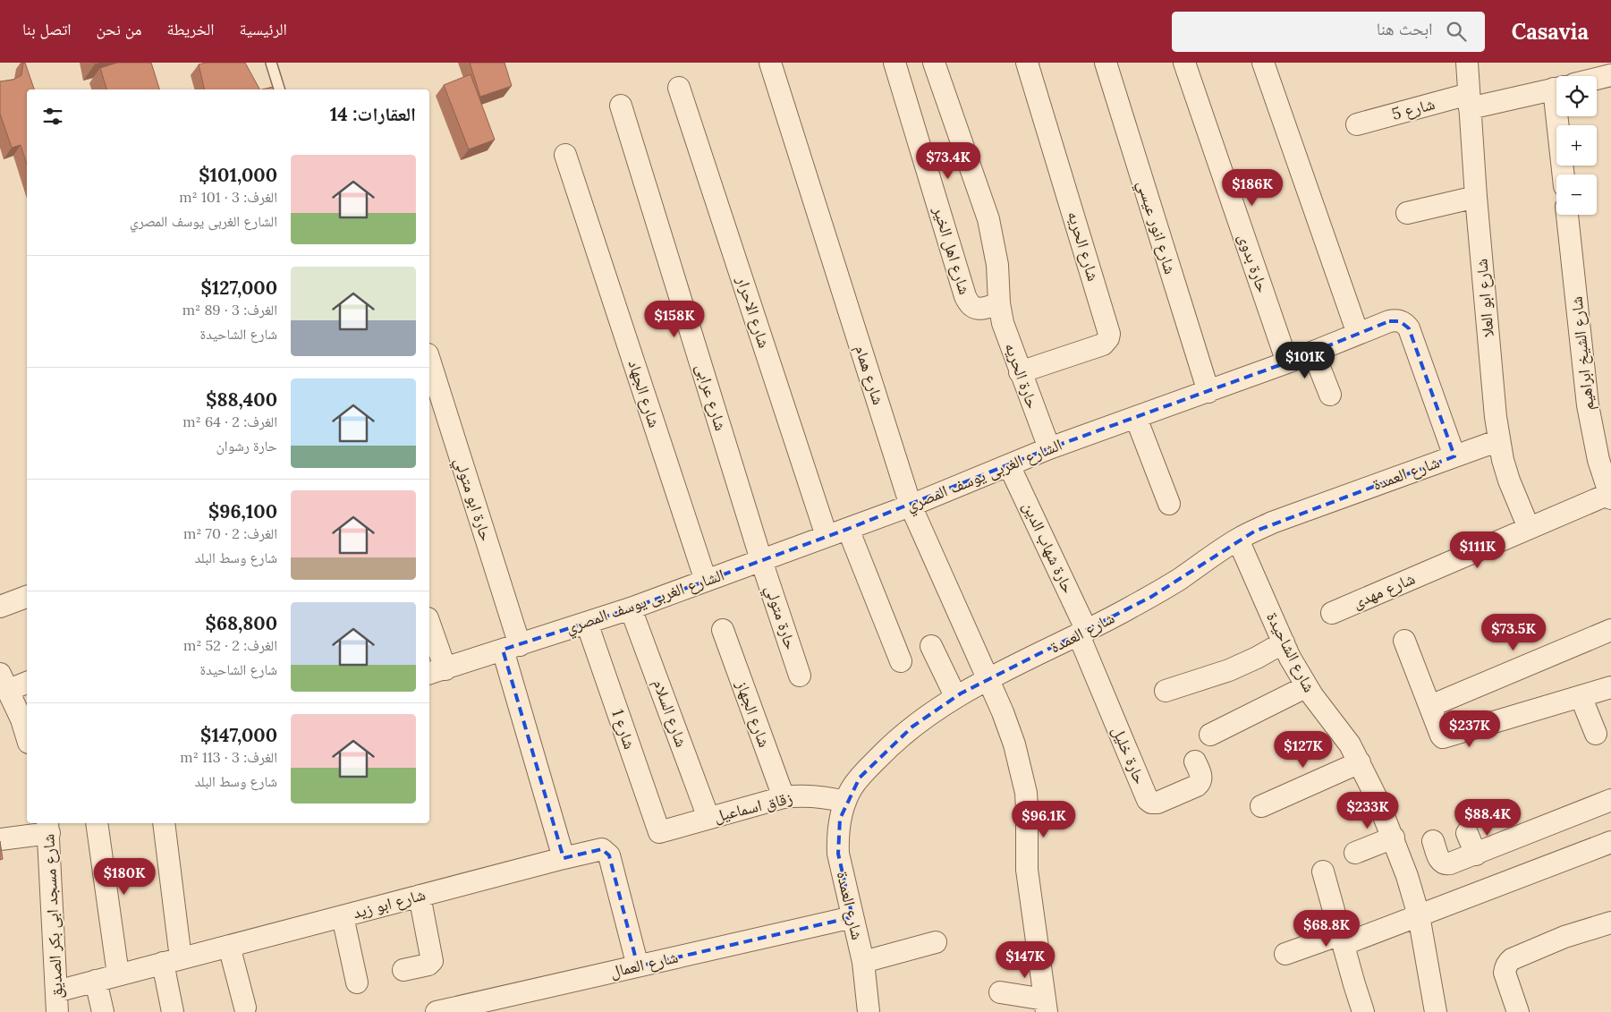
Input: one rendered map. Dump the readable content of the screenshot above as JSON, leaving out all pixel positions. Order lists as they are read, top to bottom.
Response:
{
  "streets": {
    "street": [
      "شارع 5",
      "شارع انور عيسي",
      "شارع الحريه",
      "شارع اهل الخير",
      "حارة بدوى",
      "شارع ابو العلا",
      "شارع الاحرار",
      "شارع الشيخ ابراهيم",
      "شارع همام",
      "حارة الحريه",
      "شارع الجهاد",
      "شارع عرابى",
      "شارع العمدة",
      "الشارع الغربى يوسف المصري",
      "حارة ابو متولي",
      "حارة شهاب الدين",
      "شارع مهدى",
      "حارة متولي",
      "شارع الشاحيدة",
      "شارع السلام",
      "شارع الجهاز",
      "شارع 1",
      "حارة خليل",
      "زقاق اسماعيل",
      "شارع ابو زيد",
      "شارع مسجد ابى بكر الصديق",
      "شارع العمال"
    ]
  },
  "crossings": [
    ["شارع 5", "شارع ابو العلا"],
    ["شارع انور عيسي", "الشارع الغربى يوسف المصري"],
    ["شارع الحريه", "حارة الحريه"],
    ["شارع اهل الخير", "حارة الحريه"],
    ["حارة بدوى", "الشارع الغربى يوسف المصري"],
    ["شارع ابو العلا", "شارع العمدة"],
    ["شارع ابو العلا", "شارع مهدى"],
    ["شارع الاحرار", "الشارع الغربى يوسف المصري"],
    ["شارع الشيخ ابراهيم", "شارع مهدى"],
    ["شارع همام", "شارع العمدة"],
    ["شارع همام", "الشارع الغربى يوسف المصري"],
    ["حارة الحريه", "الشارع الغربى يوسف المصري"],
    ["شارع الجهاد", "الشارع الغربى يوسف المصري"],
    ["شارع عرابى", "الشارع الغربى يوسف المصري"],
    ["شارع عرابى", "حارة متولي"],
    ["شارع العمدة", "الشارع الغربى يوسف المصري"],
    ["شارع العمدة", "حارة شهاب الدين"],
    ["شارع العمدة", "شارع الشاحيدة"],
    ["شارع العمدة", "حارة خليل"],
    ["شارع العمدة", "زقاق اسماعيل"],
    ["شارع العمدة", "شارع العمال"],
    ["الشارع الغربى يوسف المصري", "حارة ابو متولي"],
    ["الشارع الغربى يوسف المصري", "حارة شهاب الدين"],
    ["الشارع الغربى يوسف المصري", "حارة متولي"],
    ["الشارع الغربى يوسف المصري", "شارع السلام"],
    ["الشارع الغربى يوسف المصري", "شارع 1"],
    ["حارة ابو متولي", "شارع ابو زيد"],
    ["حارة شهاب الدين", "حارة خليل"],
    ["شارع السلام", "زقاق اسماعيل"],
    ["شارع الجهاز", "زقاق اسماعيل"],
    ["شارع 1", "زقاق اسماعيل"],
    ["شارع ابو زيد", "شارع مسجد ابى بكر الصديق"],
    ["شارع ابو زيد", "شارع العمال"]
  ],
  "page": {
    "header": "Casavia",
    "search": "ابحث هنا",
    "nav": [
      "الرئيسية",
      "الخريطة",
      "من نحن",
      "اتصل بنا"
    ],
    "map_buttons": ["+", "−"],
    "heading": "العقارات: 14",
    "price": [
      "$73.4K",
      "$186K",
      "$158K",
      "$101K",
      "$111K",
      "$73.5K",
      "$237K",
      "$127K",
      "$233K",
      "$88.4K",
      "$96.1K",
      "$180K",
      "$68.8K",
      "$147K"
    ],
    "list": [
      {
        "name": "$101,000",
        "note": "الغرف: 3 · 101 m² · الشارع الغربى يوسف المصري"
      },
      {
        "name": "$127,000",
        "note": "الغرف: 3 · 89 m² · شارع الشاحيدة"
      },
      {
        "name": "$88,400",
        "note": "الغرف: 2 · 64 m² · حارة رشوان"
      },
      {
        "name": "$96,100",
        "note": "الغرف: 2 · 70 m² · شارع وسط البلد"
      },
      {
        "name": "$68,800",
        "note": "الغرف: 2 · 52 m² · شارع الشاحيدة"
      },
      {
        "name": "$147,000",
        "note": "الغرف: 3 · 113 m² · شارع وسط البلد"
      }
    ]
  }
}
